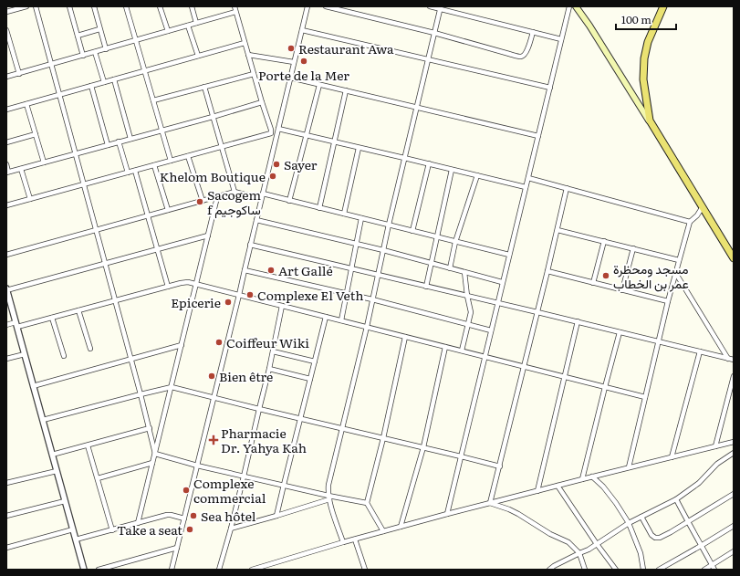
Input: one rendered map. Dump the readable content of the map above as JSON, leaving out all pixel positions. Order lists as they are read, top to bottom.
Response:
{
  "places": {
    "other": [
      "Restaurant Awa",
      "Porte de la Mer",
      "Sayer",
      "Khelom Boutique",
      "Sacogem f ساكوجيم",
      "Art Gallé",
      "مسجد ومحظرة عمر بن الخطاب",
      "Complexe El Veth",
      "Epicerie",
      "Coiffeur Wiki",
      "Bien être",
      "Complexe commercial",
      "Sea hôtel",
      "Take a seat"
    ],
    "health": ["Pharmacie Dr. Yahya Kah"]
  },
  "scale_bar": "100 m"
}
